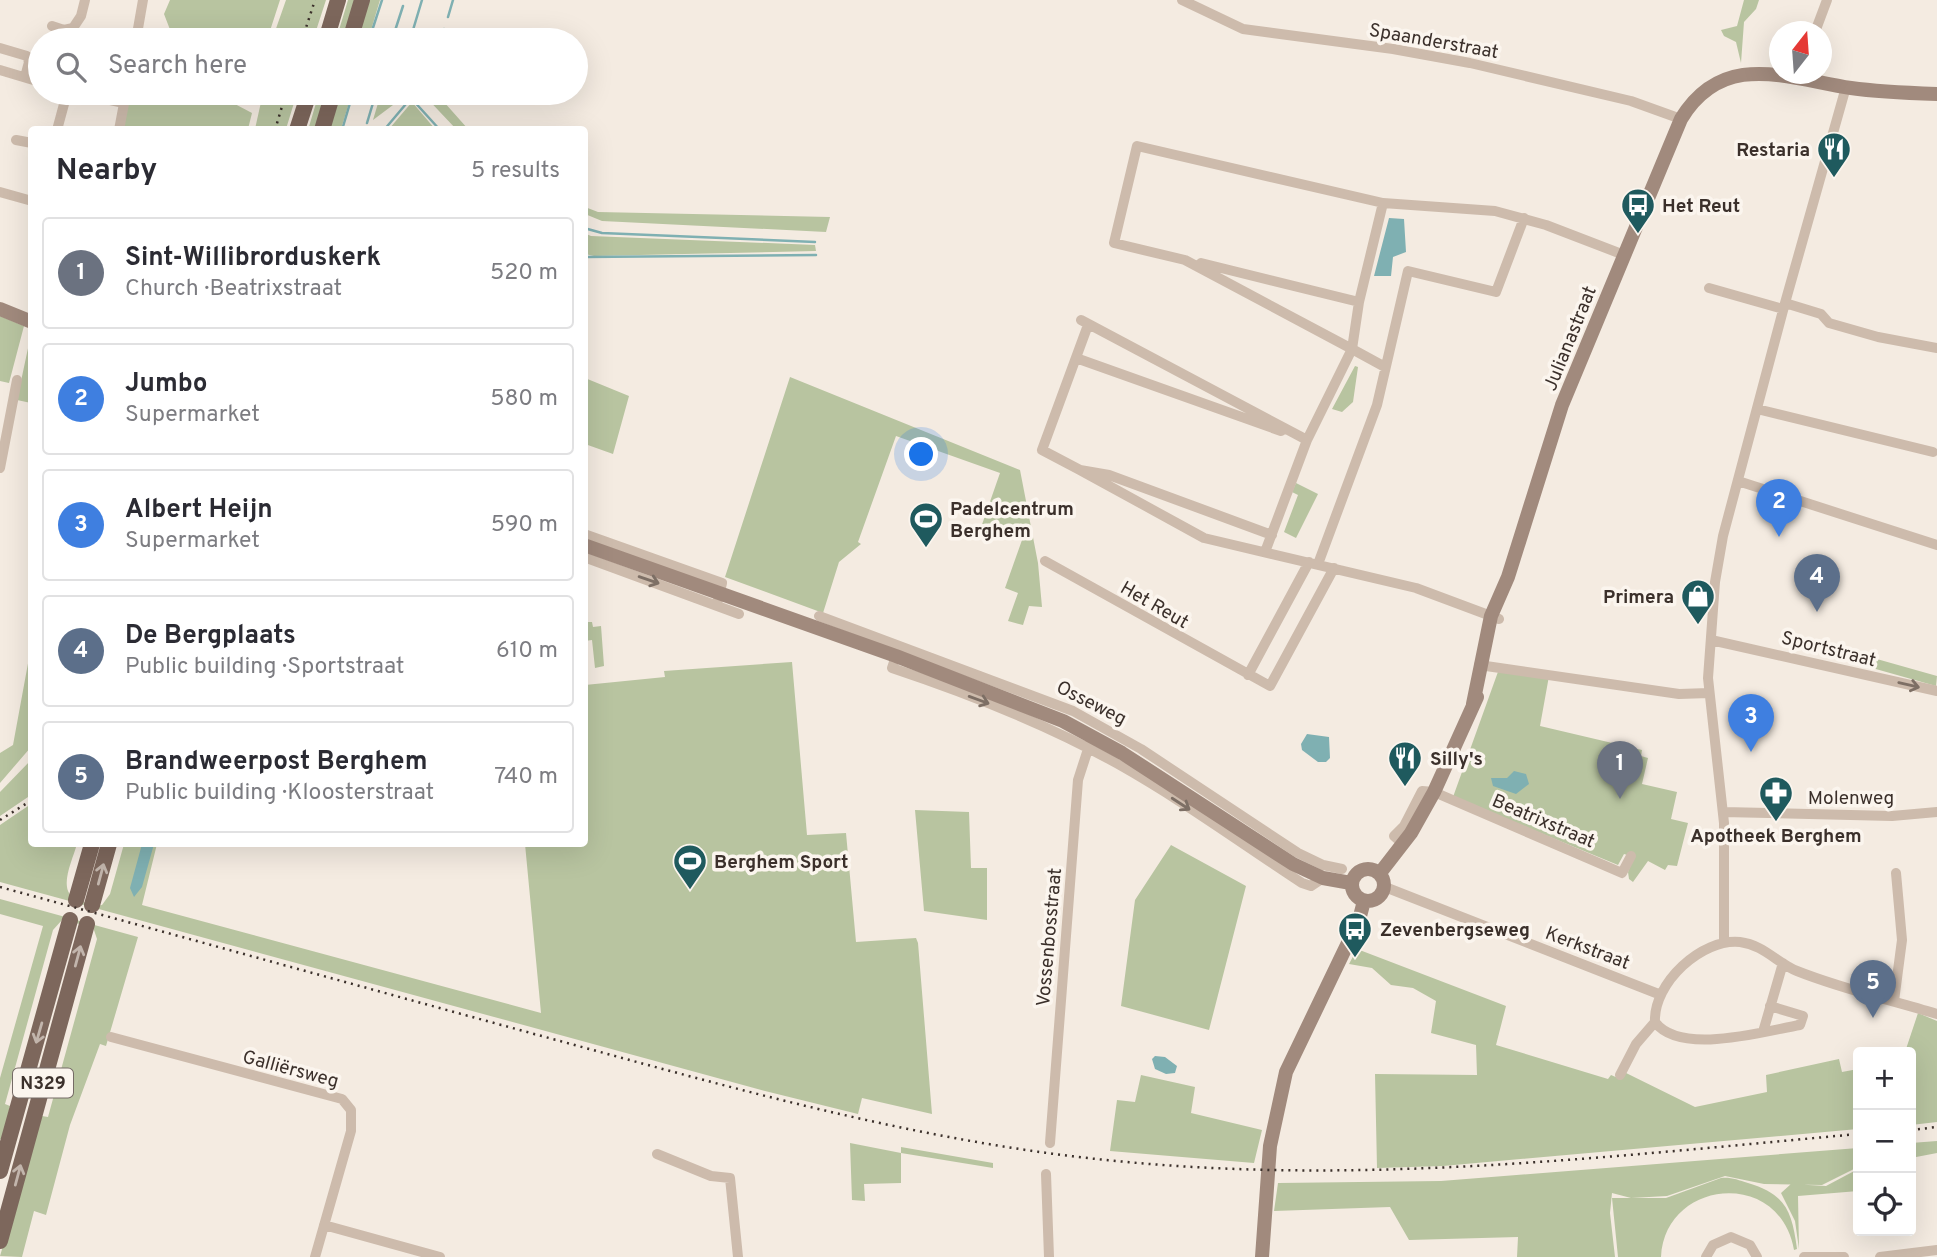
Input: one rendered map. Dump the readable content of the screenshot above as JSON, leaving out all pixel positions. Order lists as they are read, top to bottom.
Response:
{
  "streets": {
    "main road": ["N329"],
    "street": [
      "Spaanderstraat",
      "Julianastraat",
      "Het Reut",
      "Sportstraat",
      "Osseweg",
      "Molenweg",
      "Beatrixstraat",
      "Vossenbosstraat",
      "Kerkstraat",
      "Galliërsweg"
    ]
  },
  "crossings": [
    ["Spaanderstraat", "Julianastraat"],
    ["Julianastraat", "Osseweg"],
    ["Julianastraat", "Beatrixstraat"],
    ["Julianastraat", "Kerkstraat"],
    ["Osseweg", "Vossenbosstraat"],
    ["Osseweg", "Kerkstraat"]
  ],
  "one_way": ["Sportstraat"],
  "places": {
    "restaurant": ["Restaria", "Silly's"],
    "bus stop": ["Het Reut", "Zevenbergseweg"],
    "sports": ["Padelcentrum Berghem", "Berghem Sport"],
    "shop": ["Primera"],
    "pharmacy": ["Apotheek Berghem"]
  },
  "north": "top",
  "page": {
    "search": "Search here",
    "heading": ["Nearby", "5 results"],
    "list": [
      {
        "mark": "1",
        "name": "Sint-Willibrorduskerk",
        "note": "Church · Beatrixstraat",
        "value": "520 m"
      },
      {
        "mark": "2",
        "name": "Jumbo",
        "note": "Supermarket",
        "value": "580 m"
      },
      {
        "mark": "3",
        "name": "Albert Heijn",
        "note": "Supermarket",
        "value": "590 m"
      },
      {
        "mark": "4",
        "name": "De Bergplaats",
        "note": "Public building · Sportstraat",
        "value": "610 m"
      },
      {
        "mark": "5",
        "name": "Brandweerpost Berghem",
        "note": "Public building · Kloosterstraat",
        "value": "740 m"
      }
    ],
    "pins": [
      "2",
      "4",
      "3",
      "1",
      "5"
    ],
    "map_buttons": ["+", "−"]
  }
}
